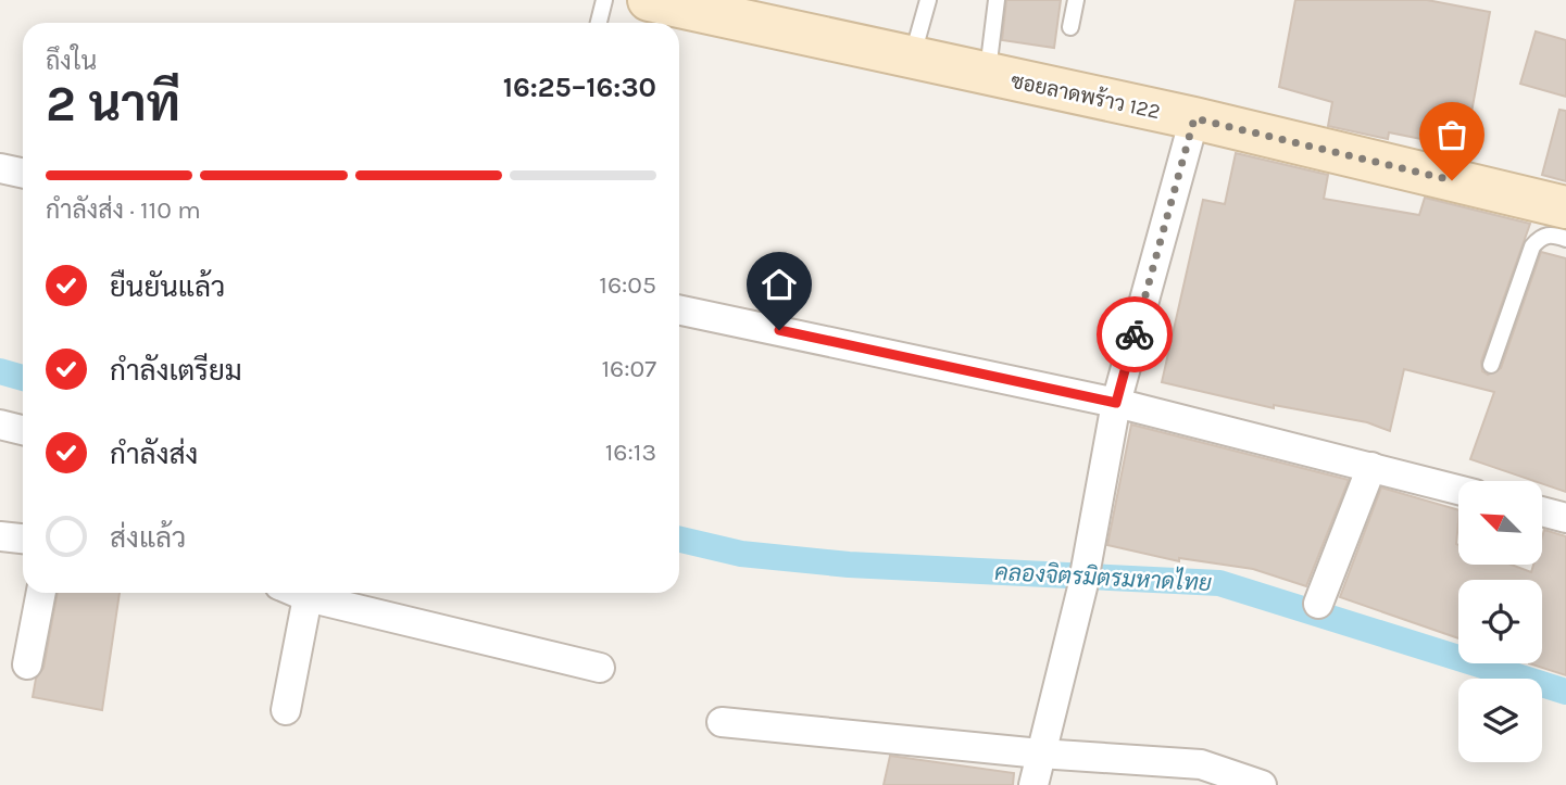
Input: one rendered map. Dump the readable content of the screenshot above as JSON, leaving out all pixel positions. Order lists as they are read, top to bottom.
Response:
{
  "streets": {
    "street": ["ซอยลาดพร้าว 122"]
  },
  "water": ["คลองจิตรมิตรมหาดไทย"],
  "north": "top left",
  "page": {
    "heading": ["2 นาที", "ถึงใน", "16:25–16:30"],
    "bar": "กำลังส่ง · 110 m",
    "list": [
      ["ยืนยันแล้ว", "16:05"],
      ["กำลังเตรียม", "16:07"],
      ["กำลังส่ง", "16:13"],
      "ส่งแล้ว"
    ]
  }
}
